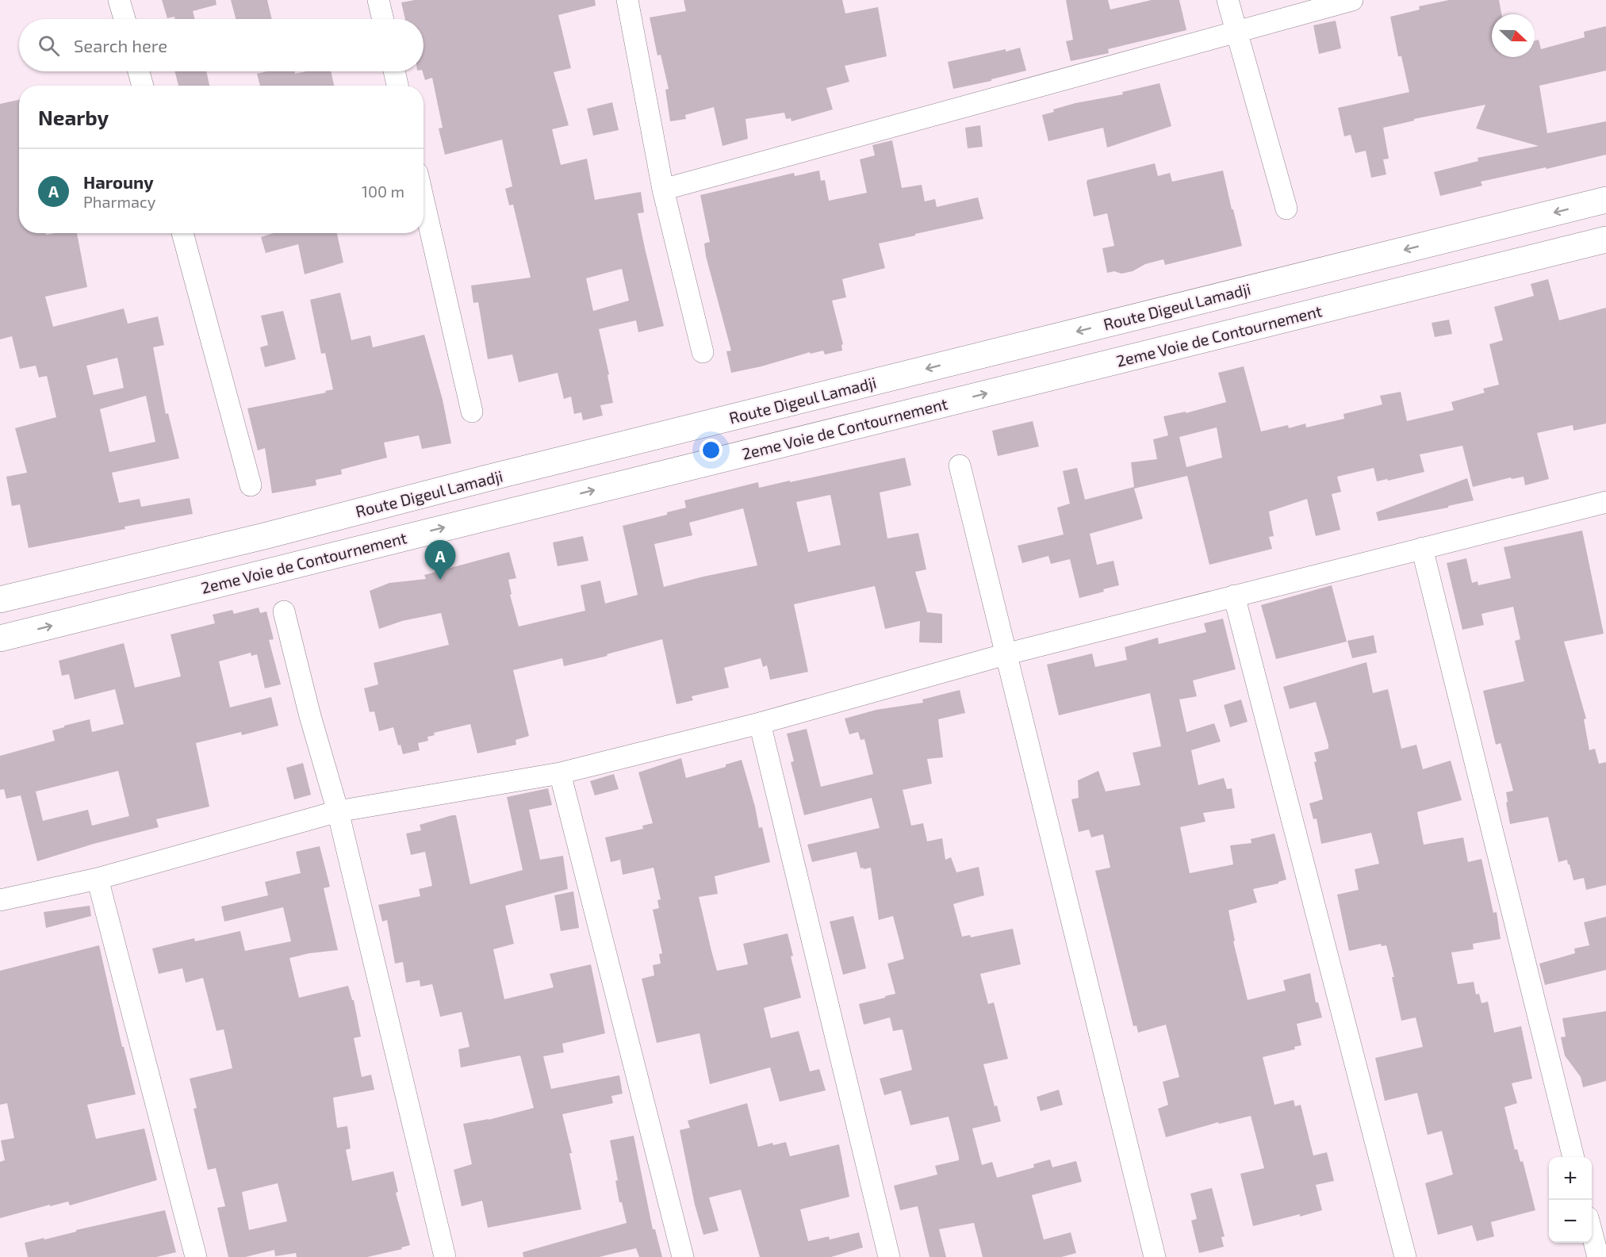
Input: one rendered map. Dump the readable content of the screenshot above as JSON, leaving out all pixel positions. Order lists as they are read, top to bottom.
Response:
{
  "streets": {
    "main road": ["Route Digeul Lamadji", "2eme Voie de Contournement"]
  },
  "one_way": ["Route Digeul Lamadji", "2eme Voie de Contournement"],
  "north": "right",
  "page": {
    "search": "Search here",
    "heading": "Nearby",
    "list": [
      {
        "mark": "A",
        "name": "Harouny",
        "note": "Pharmacy",
        "value": "100 m"
      }
    ],
    "pins": "A",
    "map_buttons": ["+", "−"]
  }
}
